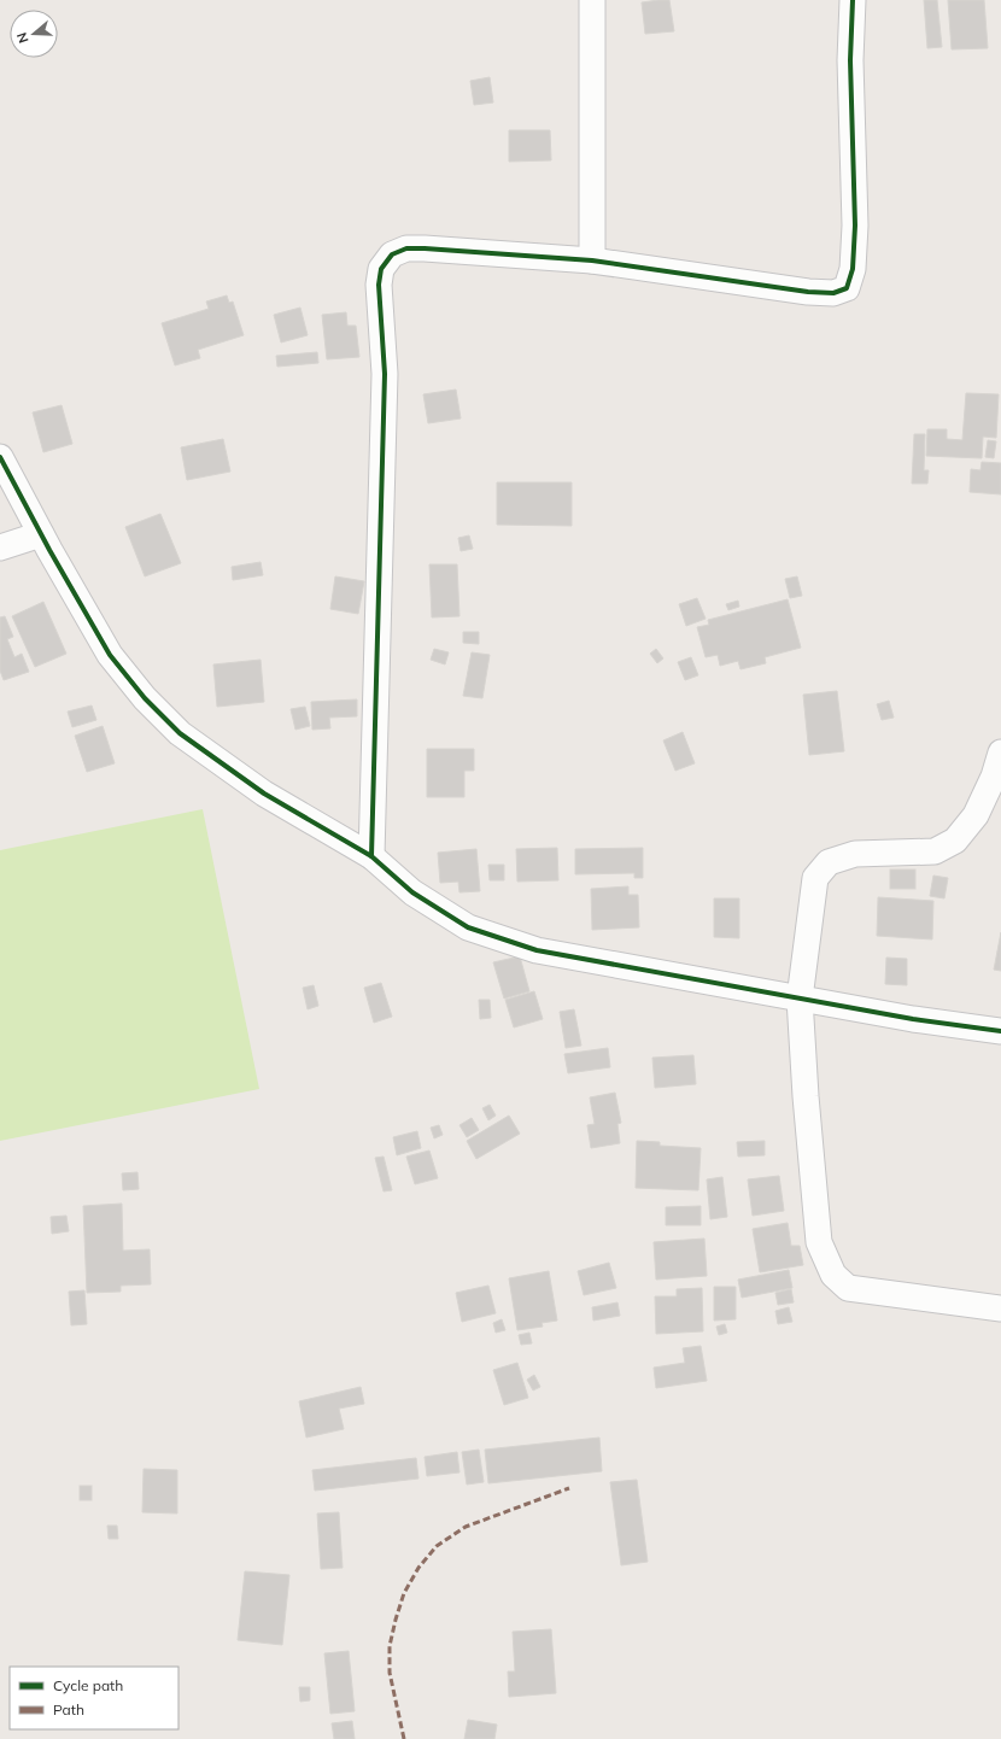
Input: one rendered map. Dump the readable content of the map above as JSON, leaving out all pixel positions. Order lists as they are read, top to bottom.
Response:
{
  "legend": ["Cycle path", "Path"],
  "north": "left"
}
